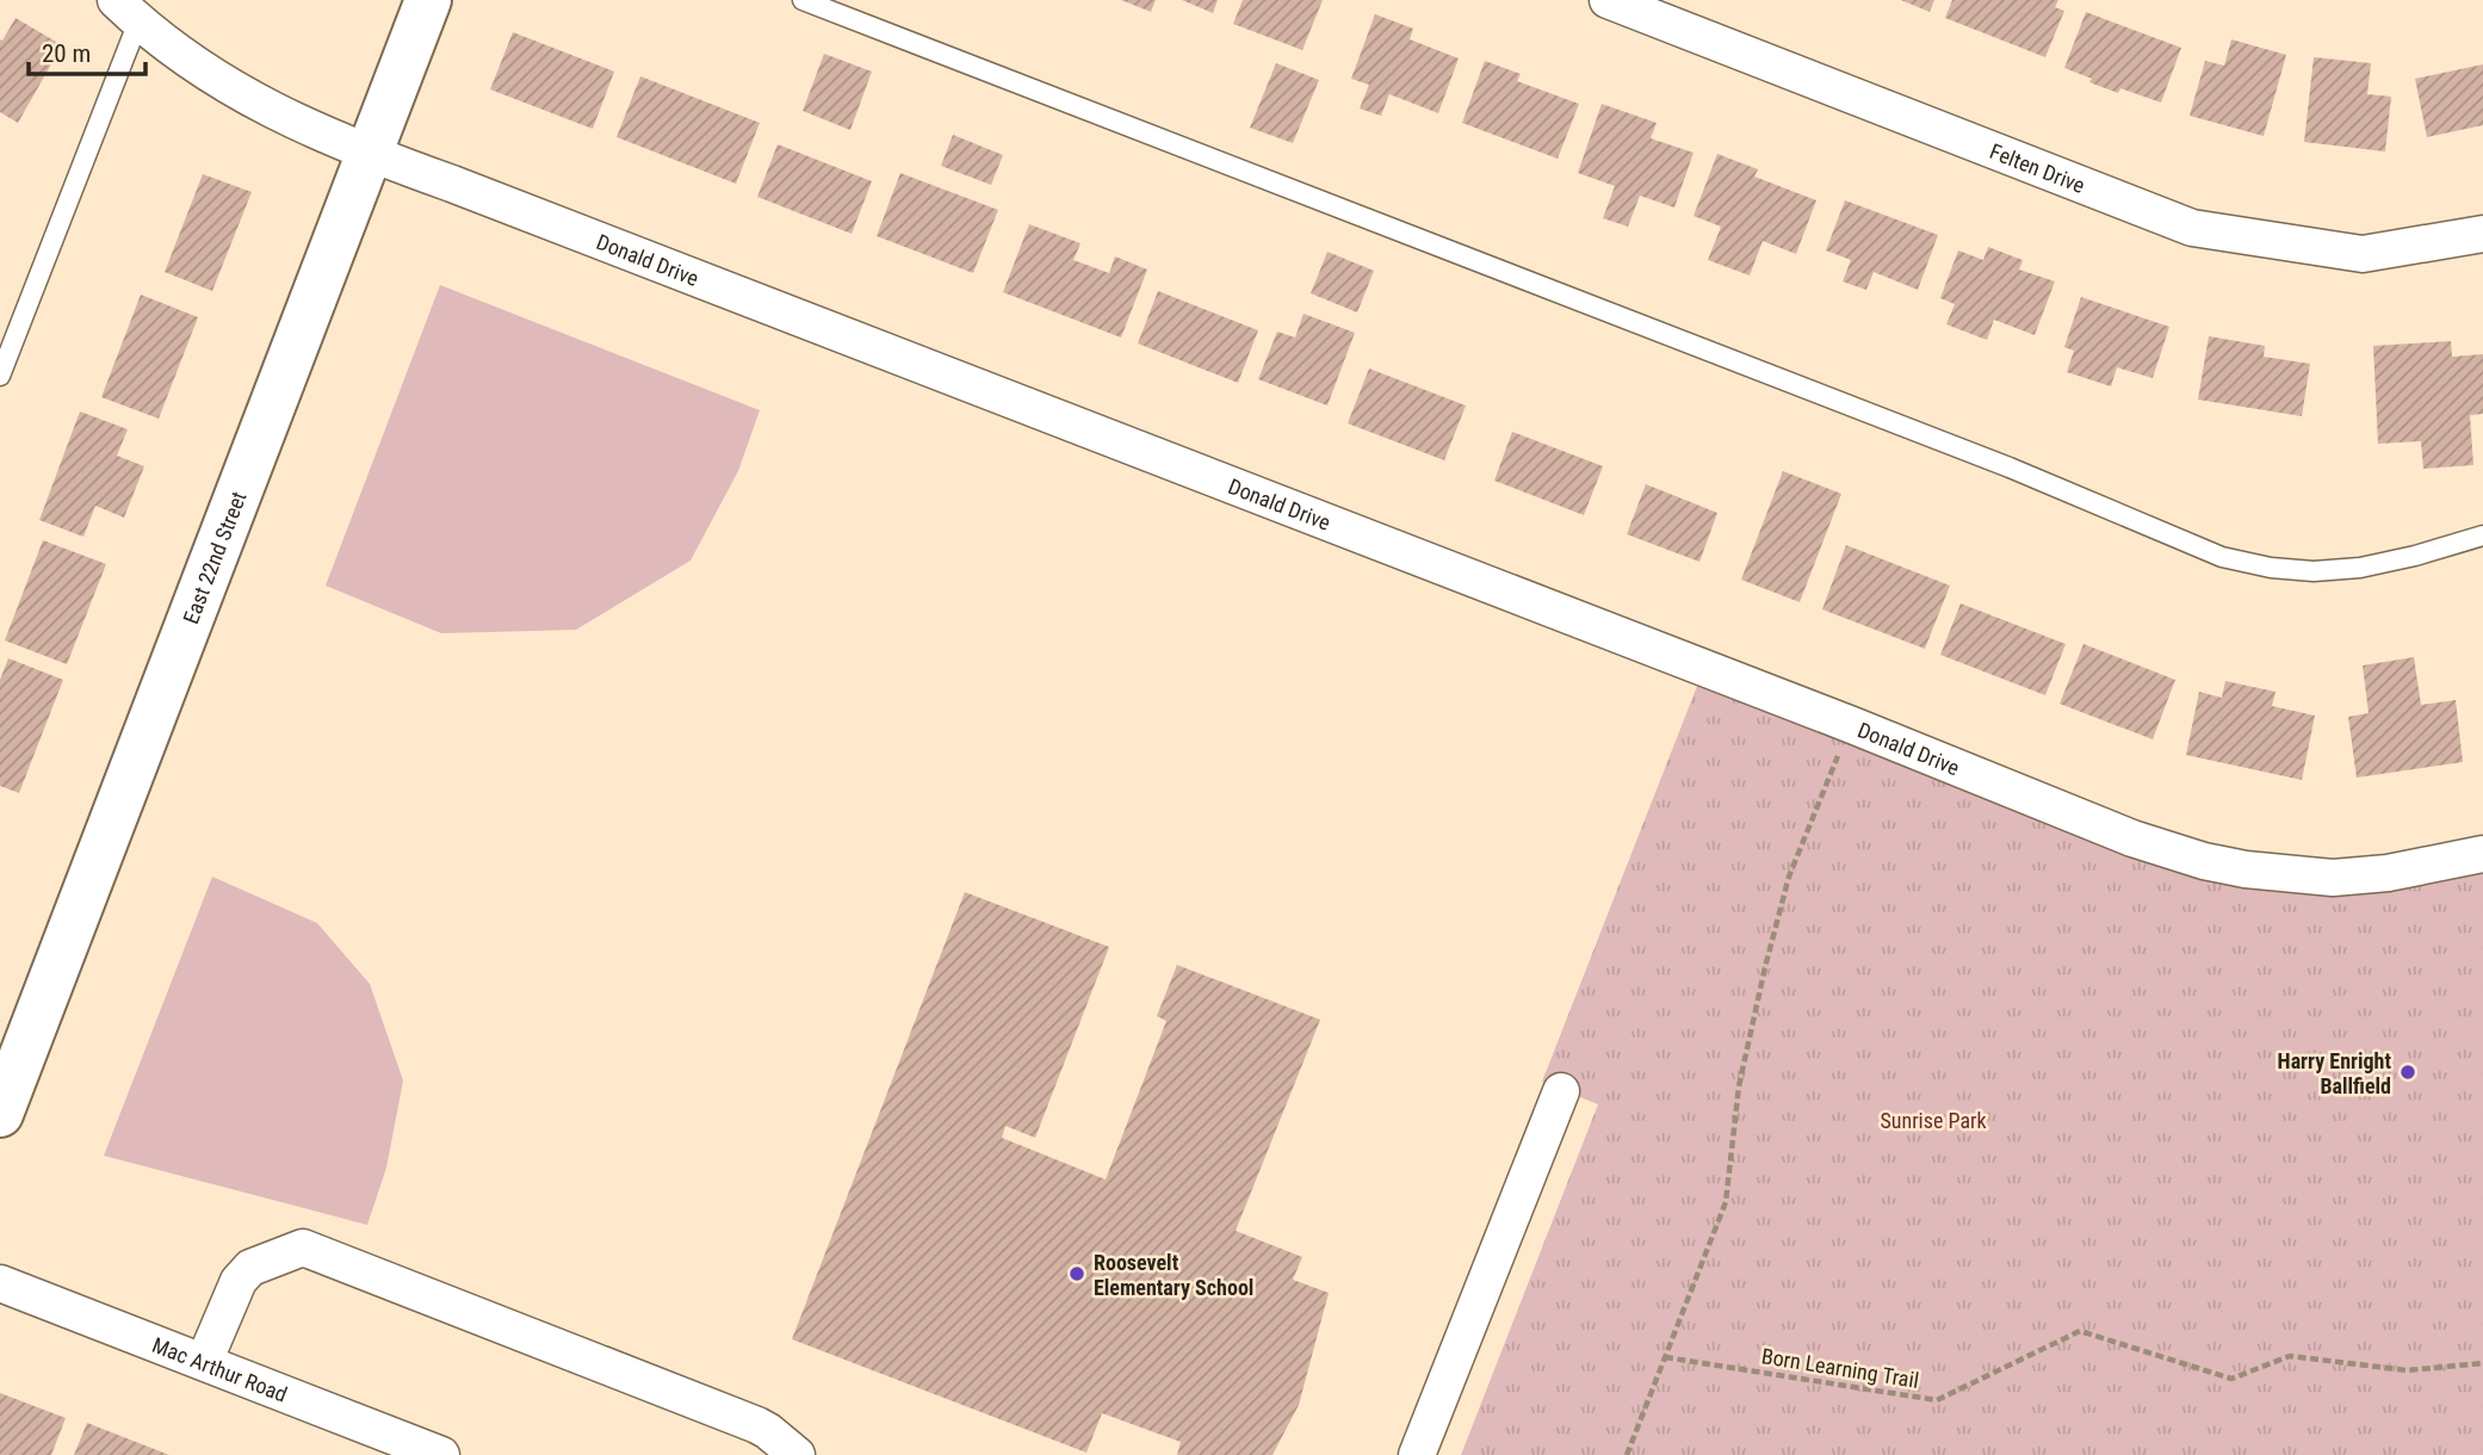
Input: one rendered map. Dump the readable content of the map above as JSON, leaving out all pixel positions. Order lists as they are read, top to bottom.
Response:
{
  "streets": {
    "street": [
      "Felten Drive",
      "Donald Drive",
      "East 22nd Street",
      "Mac Arthur Road"
    ],
    "path": ["Born Learning Trail"]
  },
  "crossings": [
    ["Donald Drive", "East 22nd Street"]
  ],
  "parks": ["Sunrise Park"],
  "places": ["Harry Enright Ballfield", "Roosevelt Elementary School"],
  "scale_bar": "20 m"
}
